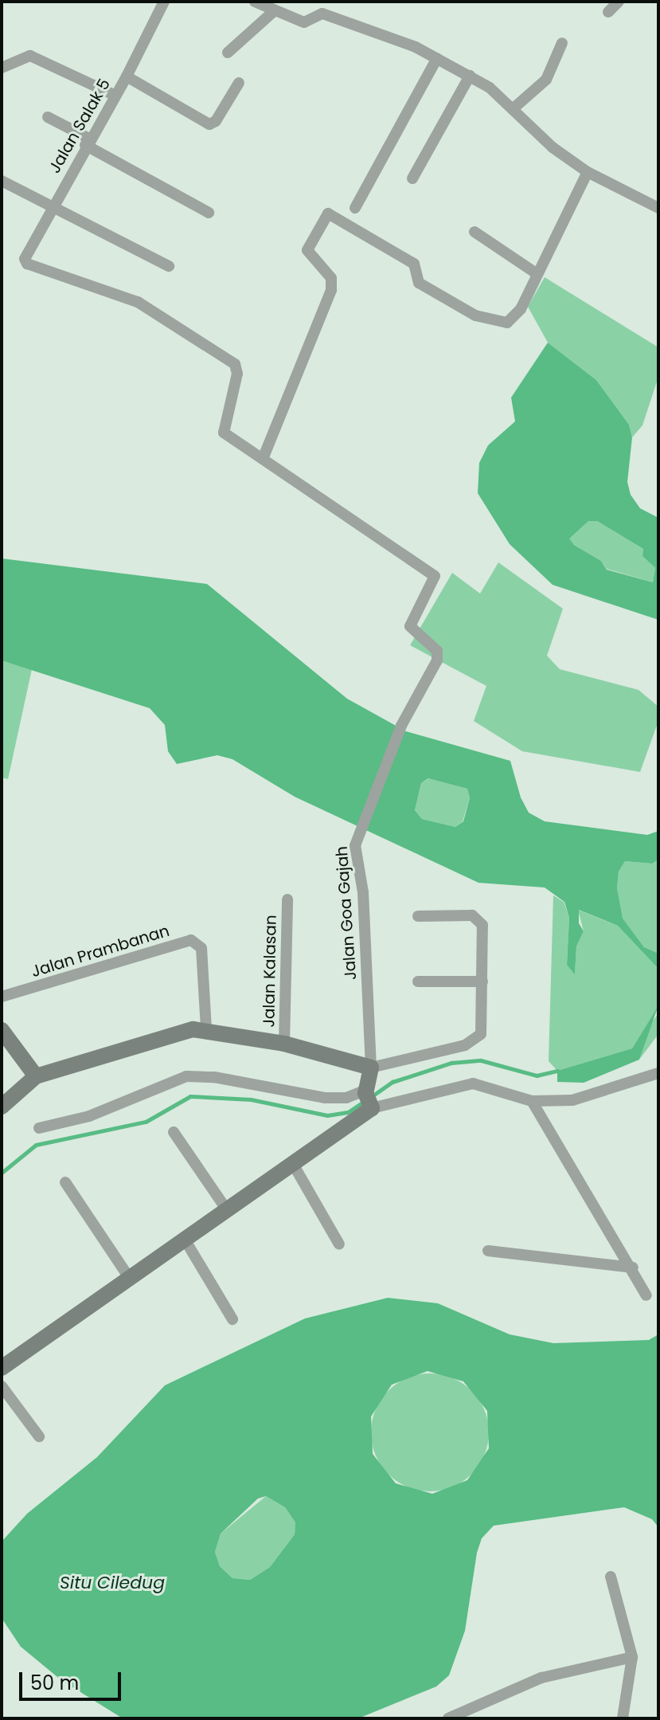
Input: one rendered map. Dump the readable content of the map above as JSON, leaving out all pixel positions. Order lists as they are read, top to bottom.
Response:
{
  "streets": {
    "street": [
      "Jalan Salak 5",
      "Jalan Goa Gajah",
      "Jalan Prambanan",
      "Jalan Kalasan"
    ]
  },
  "crossings": [
    ["Jalan Salak 5", "Jalan Goa Gajah"]
  ],
  "water": ["Situ Ciledug"],
  "scale_bar": "50 m"
}
